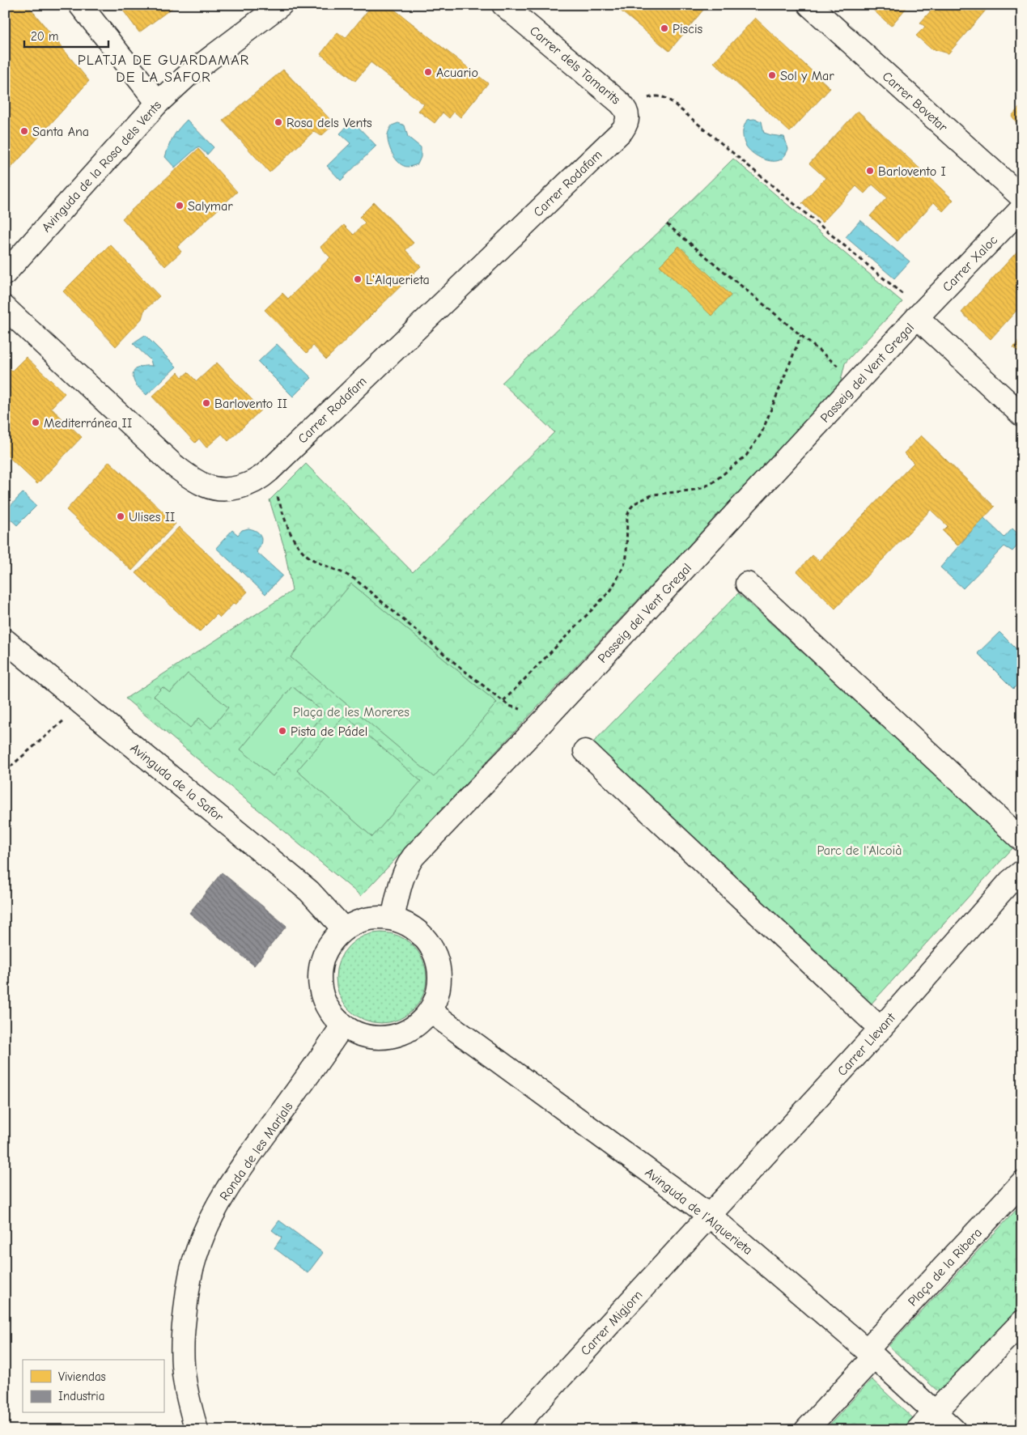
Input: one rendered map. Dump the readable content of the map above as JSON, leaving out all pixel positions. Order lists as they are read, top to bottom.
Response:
{
  "streets": {
    "street": [
      "Carrer dels Tamarits",
      "Carrer Bovetar",
      "Avinguda de la Rosa dels Vents",
      "Carrer Rodafam",
      "Carrer Xaloc",
      "Passeig del Vent Gregal",
      "Avinguda de la Safor",
      "Carrer Llevant",
      "Ronda de les Marjals",
      "Avinguda de l’Alquerieta",
      "Plaça de la Ribera",
      "Carrer Migjorn"
    ]
  },
  "crossings": [
    ["Carrer dels Tamarits", "Carrer Rodafam"],
    ["Carrer Xaloc", "Passeig del Vent Gregal"],
    ["Passeig del Vent Gregal", "Avinguda de la Safor"],
    ["Passeig del Vent Gregal", "Ronda de les Marjals"],
    ["Passeig del Vent Gregal", "Avinguda de l’Alquerieta"],
    ["Avinguda de la Safor", "Ronda de les Marjals"],
    ["Avinguda de la Safor", "Avinguda de l’Alquerieta"],
    ["Carrer Llevant", "Avinguda de l’Alquerieta"],
    ["Carrer Llevant", "Carrer Migjorn"],
    ["Ronda de les Marjals", "Avinguda de l’Alquerieta"],
    ["Avinguda de l’Alquerieta", "Plaça de la Ribera"],
    ["Avinguda de l’Alquerieta", "Carrer Migjorn"]
  ],
  "districts": ["PLATJA DE GUARDAMAR DE LA SAFOR"],
  "parks": ["Plaça de les Moreres", "Parc de l'Alcoià"],
  "places": [
    "Piscis",
    "Acuario",
    "Sol y Mar",
    "Rosa dels Vents",
    "Santa Ana",
    "Barlovento I",
    "Salymar",
    "L'Alquerieta",
    "Barlovento II",
    "Mediterránea II",
    "Ulises II",
    "Pista de Pádel"
  ],
  "legend": ["Viviendas", "Industria"],
  "scale_bar": "20 m"
}
